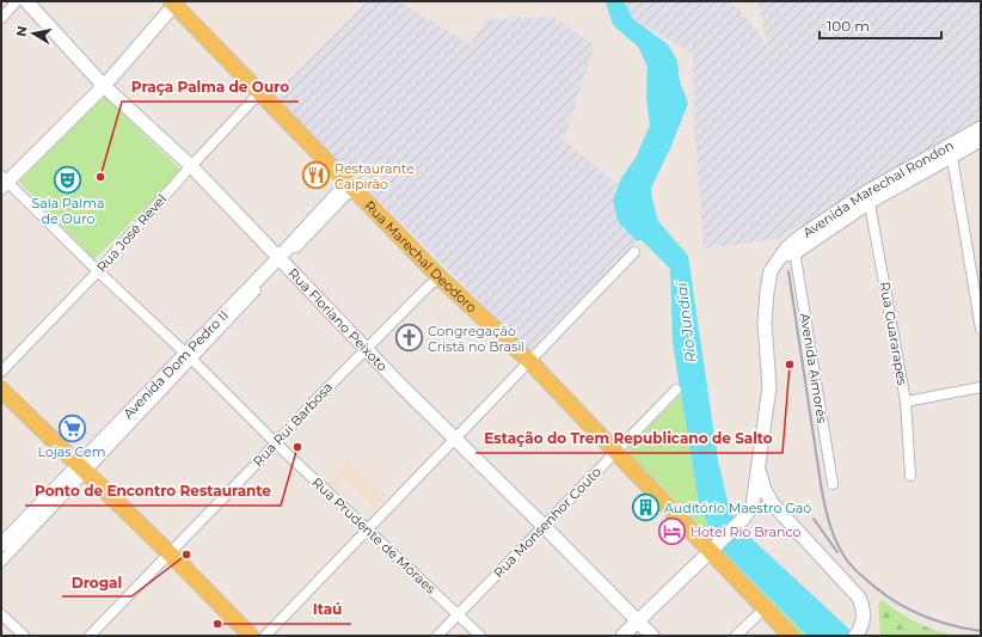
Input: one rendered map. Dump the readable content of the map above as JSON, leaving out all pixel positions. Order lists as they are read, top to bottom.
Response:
{
  "streets": {
    "main road": [
      "Avenida Marechal Rondon",
      "Rua Marechal Deodoro",
      "Rua Floriano Peixoto",
      "Avenida Dom Pedro II"
    ],
    "street": [
      "Rua José Revel",
      "Rua Guararapes",
      "Avenida Aimorés",
      "Rua Rui Barbosa",
      "Rua Monsenhor Couto",
      "Rua Prudente de Moraes"
    ]
  },
  "crossings": [
    ["Avenida Marechal Rondon", "Rua Marechal Deodoro"],
    ["Avenida Marechal Rondon", "Rua Floriano Peixoto"],
    ["Avenida Marechal Rondon", "Rua Guararapes"],
    ["Avenida Marechal Rondon", "Avenida Aimorés"],
    ["Rua José Revel", "Rua Marechal Deodoro"],
    ["Rua José Revel", "Rua Floriano Peixoto"],
    ["Rua José Revel", "Rua Prudente de Moraes"],
    ["Rua Marechal Deodoro", "Avenida Dom Pedro II"],
    ["Rua Marechal Deodoro", "Rua Rui Barbosa"],
    ["Rua Marechal Deodoro", "Rua Monsenhor Couto"],
    ["Rua Floriano Peixoto", "Avenida Dom Pedro II"],
    ["Rua Floriano Peixoto", "Rua Rui Barbosa"],
    ["Rua Floriano Peixoto", "Rua Monsenhor Couto"],
    ["Avenida Dom Pedro II", "Rua Prudente de Moraes"],
    ["Rua Rui Barbosa", "Rua Prudente de Moraes"],
    ["Rua Monsenhor Couto", "Rua Prudente de Moraes"]
  ],
  "water": ["Rio Jundiaí"],
  "places": {
    "restaurant": ["Restaurante Caipirão"],
    "other": [
      "Praça Palma de Ouro",
      "Estação do Trem Republicano de Salto",
      "Ponto de Encontro Restaurante",
      "Drogal",
      "Itaú"
    ],
    "theatre": ["Sala Palma de Ouro"],
    "church": ["Congregação Cristã no Brasil"],
    "supermarket": ["Lojas Cem"],
    "building": ["Auditório Maestro Gaó"],
    "hotel": ["Hotel Rio Branco"]
  },
  "scale_bar": "100 m",
  "north": "left"
}
